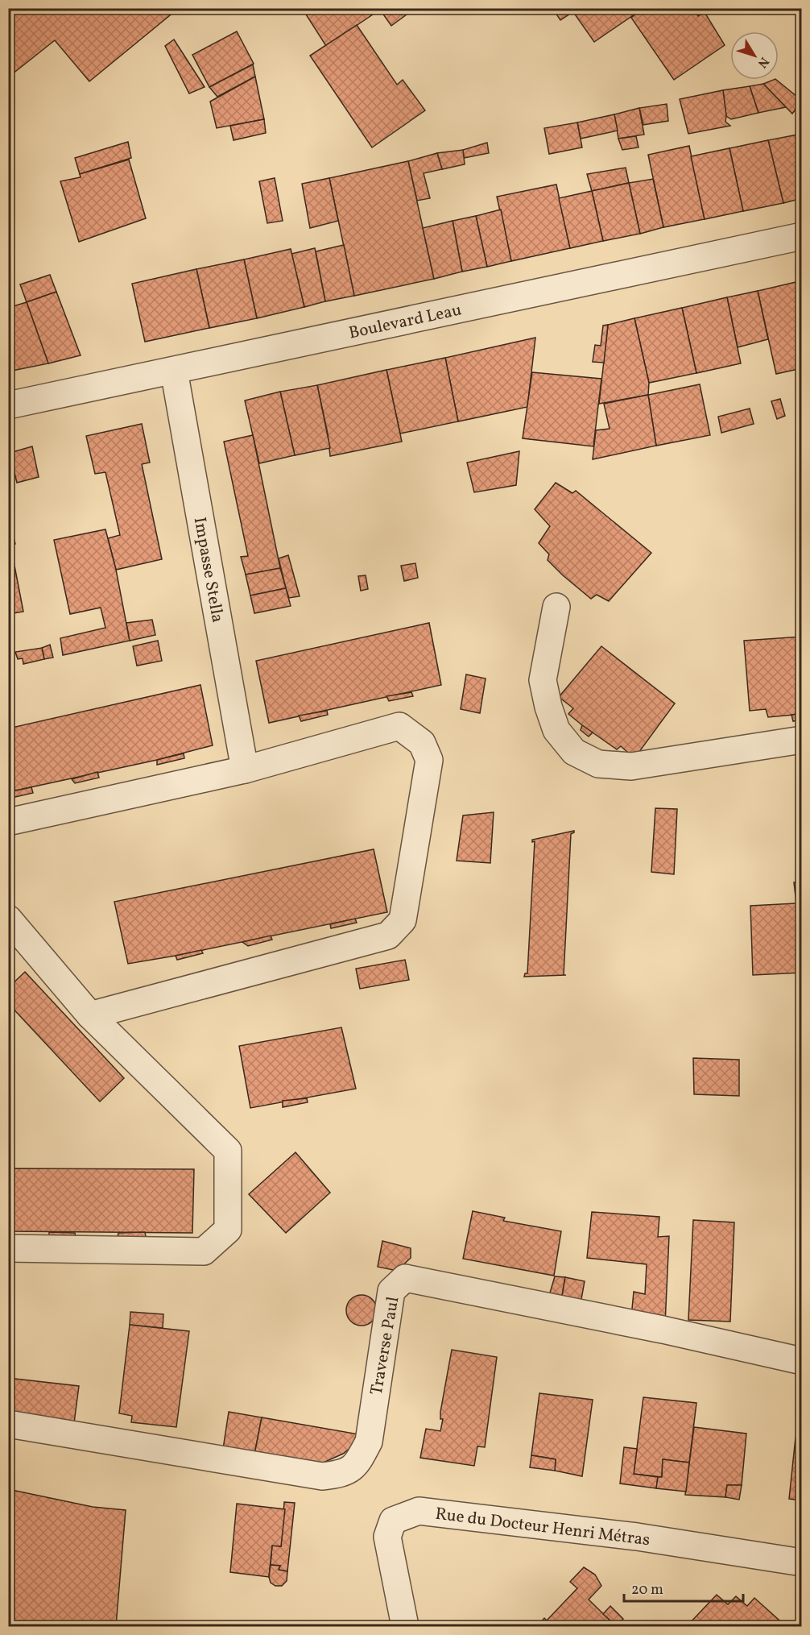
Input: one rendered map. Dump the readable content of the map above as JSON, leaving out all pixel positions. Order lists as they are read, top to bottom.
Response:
{
  "streets": {
    "street": [
      "Boulevard Leau",
      "Impasse Stella",
      "Traverse Paul",
      "Rue du Docteur Henri Métras"
    ]
  },
  "crossings": [
    ["Boulevard Leau", "Impasse Stella"]
  ],
  "scale_bar": "20 m",
  "north": "bottom right"
}
